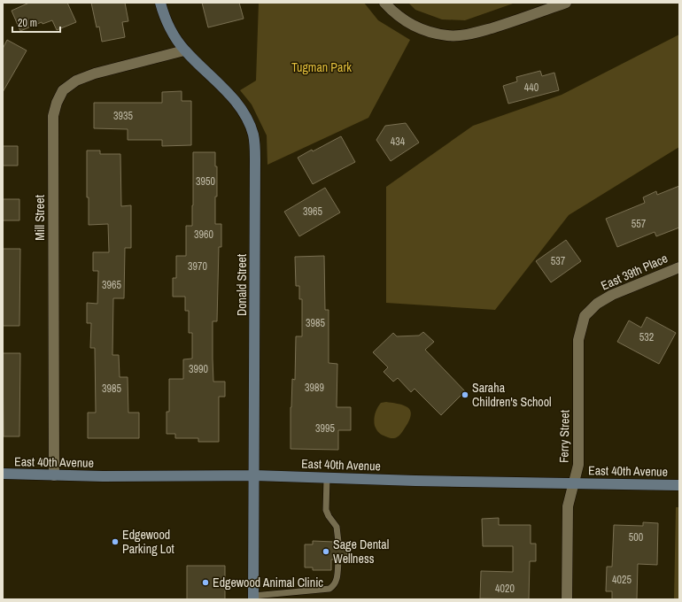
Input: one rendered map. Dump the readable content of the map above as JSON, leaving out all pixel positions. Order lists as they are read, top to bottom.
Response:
{
  "streets": {
    "street": [
      "Mill Street",
      "East 39th Place",
      "Donald Street",
      "Ferry Street",
      "East 40th Avenue"
    ]
  },
  "crossings": [
    ["Mill Street", "Donald Street"],
    ["Mill Street", "East 40th Avenue"],
    ["East 39th Place", "Ferry Street"],
    ["Donald Street", "East 40th Avenue"],
    ["Ferry Street", "East 40th Avenue"]
  ],
  "parks": ["Tugman Park"],
  "places": [
    "Saraha Children's School",
    "Edgewood Parking Lot",
    "Sage Dental Wellness",
    "Edgewood Animal Clinic"
  ],
  "house_numbers": [
    "440",
    "3935",
    "434",
    "3950",
    "3965",
    "557",
    "3960",
    "537",
    "3970",
    "3965",
    "3985",
    "532",
    "3990",
    "3989",
    "3985",
    "3995",
    "500",
    "4025",
    "4020"
  ],
  "scale_bar": "20 m"
}
